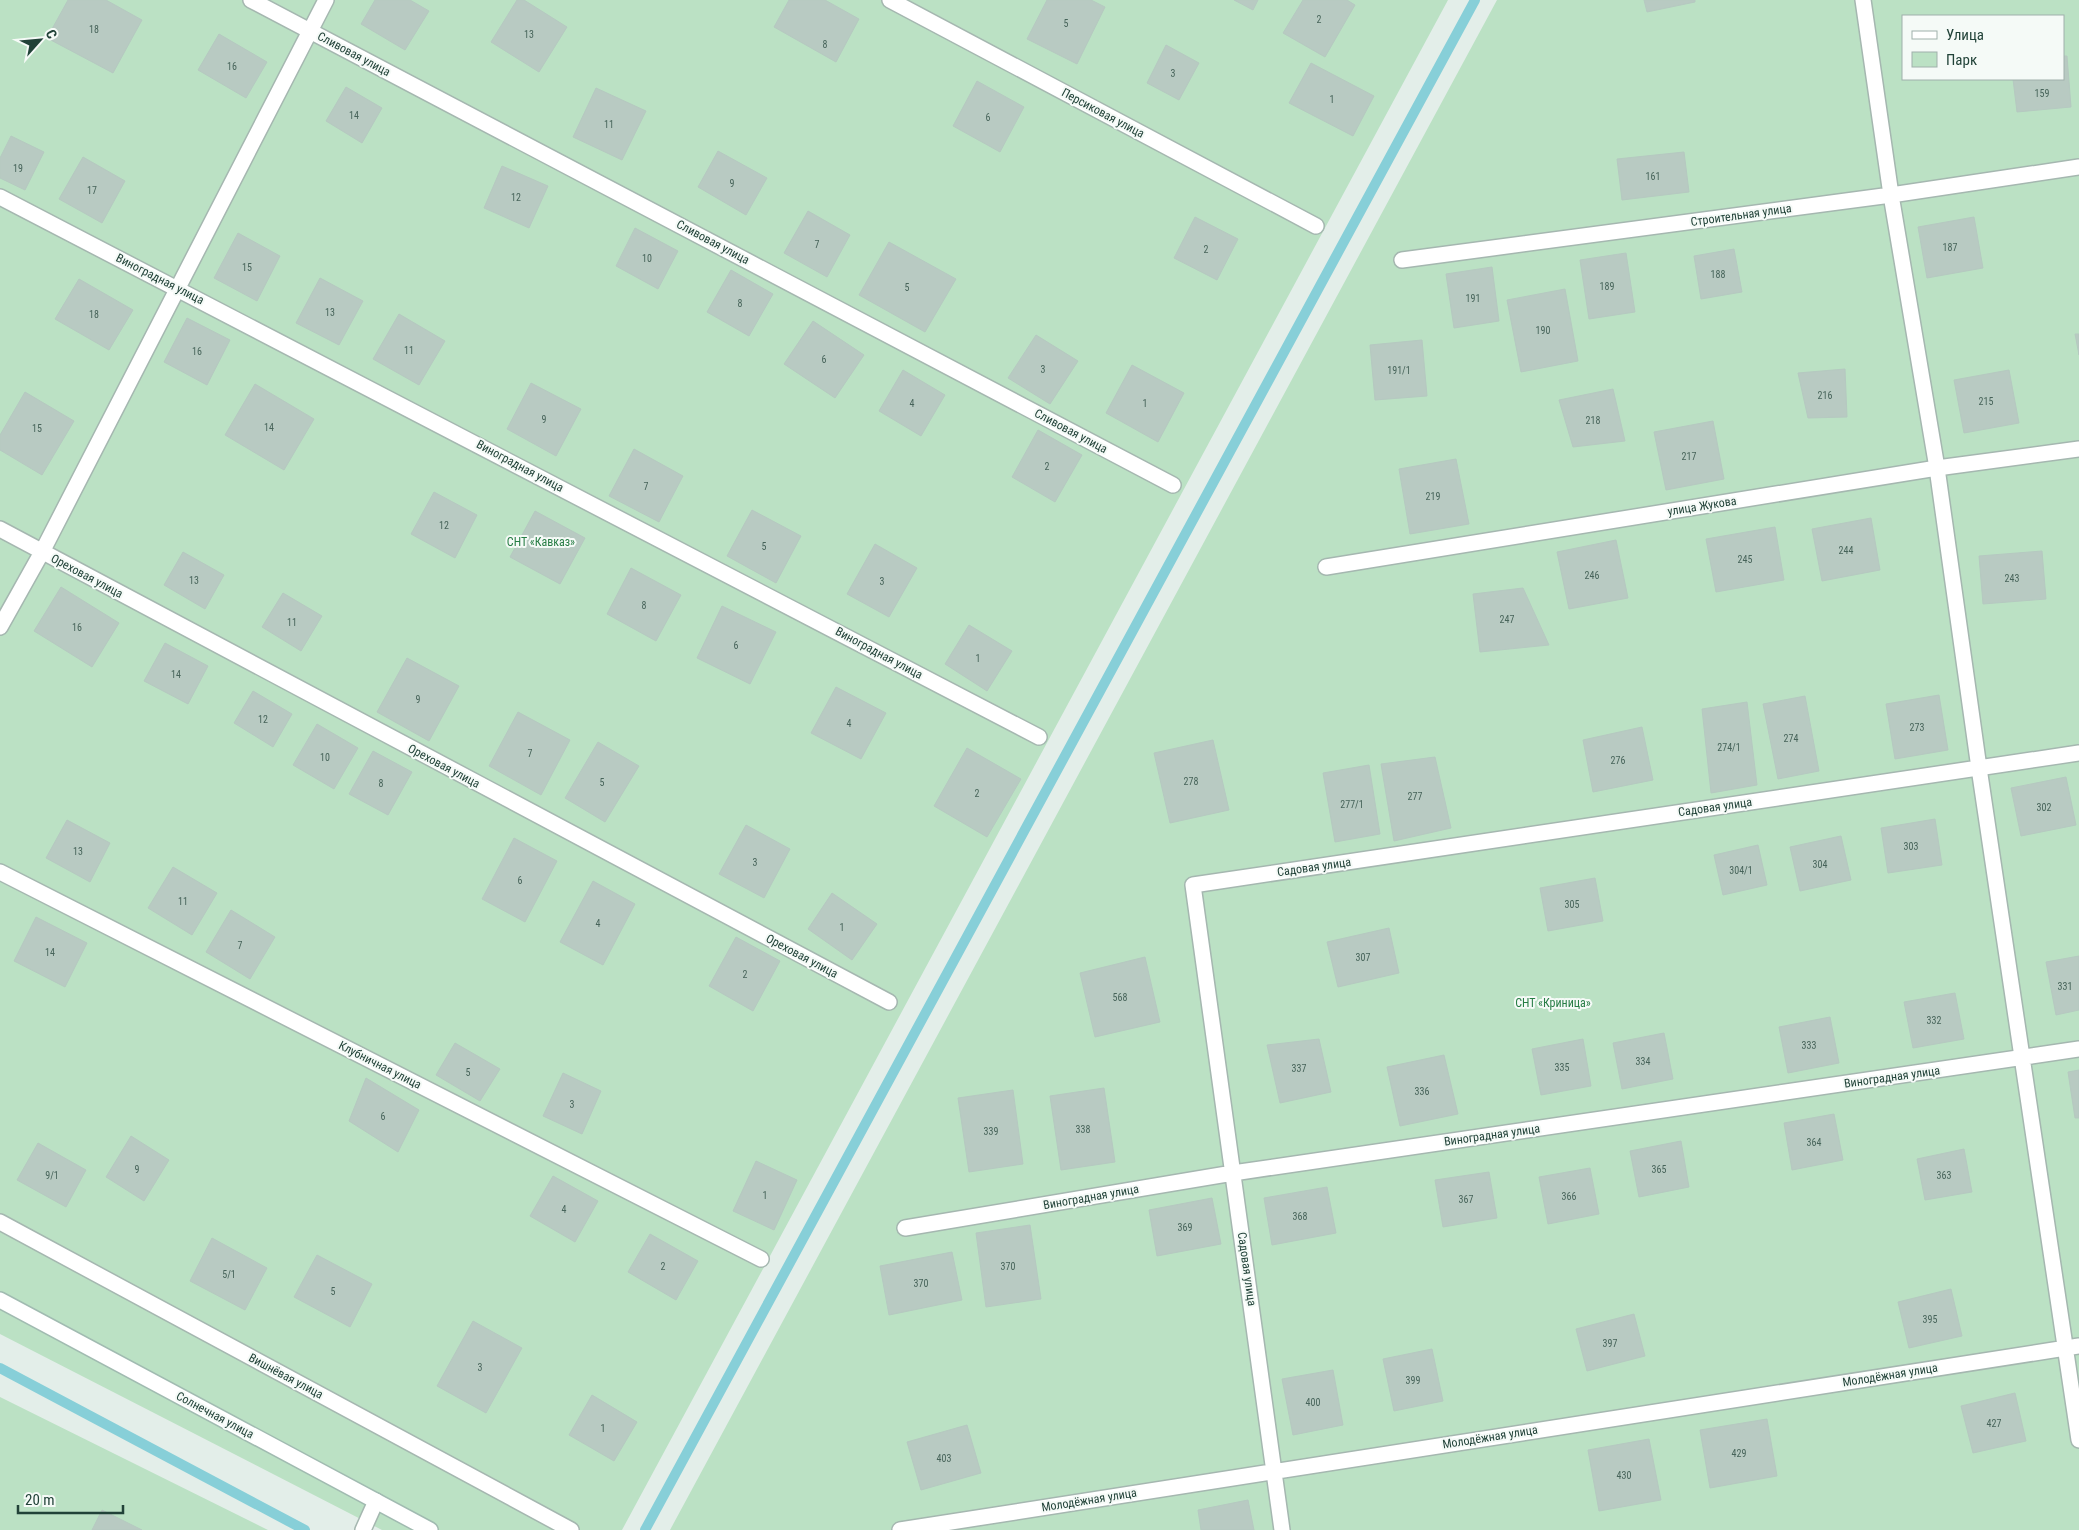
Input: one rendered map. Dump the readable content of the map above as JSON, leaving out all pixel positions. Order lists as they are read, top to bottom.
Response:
{
  "streets": {
    "street": [
      "Сливовая улица",
      "Персиковая улица",
      "Строительная улица",
      "Виноградная улица",
      "улица Жукова",
      "Ореховая улица",
      "Садовая улица",
      "Клубничная улица",
      "Молодёжная улица",
      "Вишнёвая улица",
      "Солнечная улица"
    ]
  },
  "crossings": [
    ["Виноградная улица", "Садовая улица"],
    ["Садовая улица", "Молодёжная улица"]
  ],
  "parks": ["СНТ «Кавказ»", "СНТ «Криница»"],
  "house_numbers": [
    "2",
    "5",
    "18",
    "13",
    "8",
    "16",
    "3",
    "159",
    "1",
    "14",
    "6",
    "11",
    "19",
    "161",
    "9",
    "17",
    "12",
    "7",
    "187",
    "2",
    "10",
    "15",
    "188",
    "189",
    "5",
    "191",
    "8",
    "13",
    "18",
    "190",
    "11",
    "16",
    "6",
    "3",
    "191/1",
    "216",
    "215",
    "4",
    "1",
    "9",
    "218",
    "14",
    "15",
    "217",
    "2",
    "7",
    "219",
    "12",
    "5",
    "244",
    "245",
    "246",
    "243",
    "13",
    "3",
    "8",
    "247",
    "11",
    "16",
    "6",
    "1",
    "14",
    "9",
    "12",
    "4",
    "273",
    "274",
    "274/1",
    "7",
    "10",
    "276",
    "278",
    "5",
    "8",
    "2",
    "277",
    "277/1",
    "302",
    "303",
    "13",
    "3",
    "304",
    "304/1",
    "6",
    "11",
    "305",
    "4",
    "1",
    "7",
    "14",
    "307",
    "2",
    "331",
    "568",
    "332",
    "333",
    "334",
    "335",
    "337",
    "5",
    "336",
    "3",
    "6",
    "338",
    "339",
    "364",
    "9",
    "365",
    "9/1",
    "363",
    "1",
    "366",
    "367",
    "4",
    "368",
    "369",
    "2",
    "370",
    "5/1",
    "370",
    "5",
    "395",
    "397",
    "3",
    "399",
    "400",
    "427",
    "1",
    "429",
    "403",
    "430"
  ],
  "legend": ["Улица", "Парк"],
  "scale_bar": "20 m",
  "north": "top right"
}
